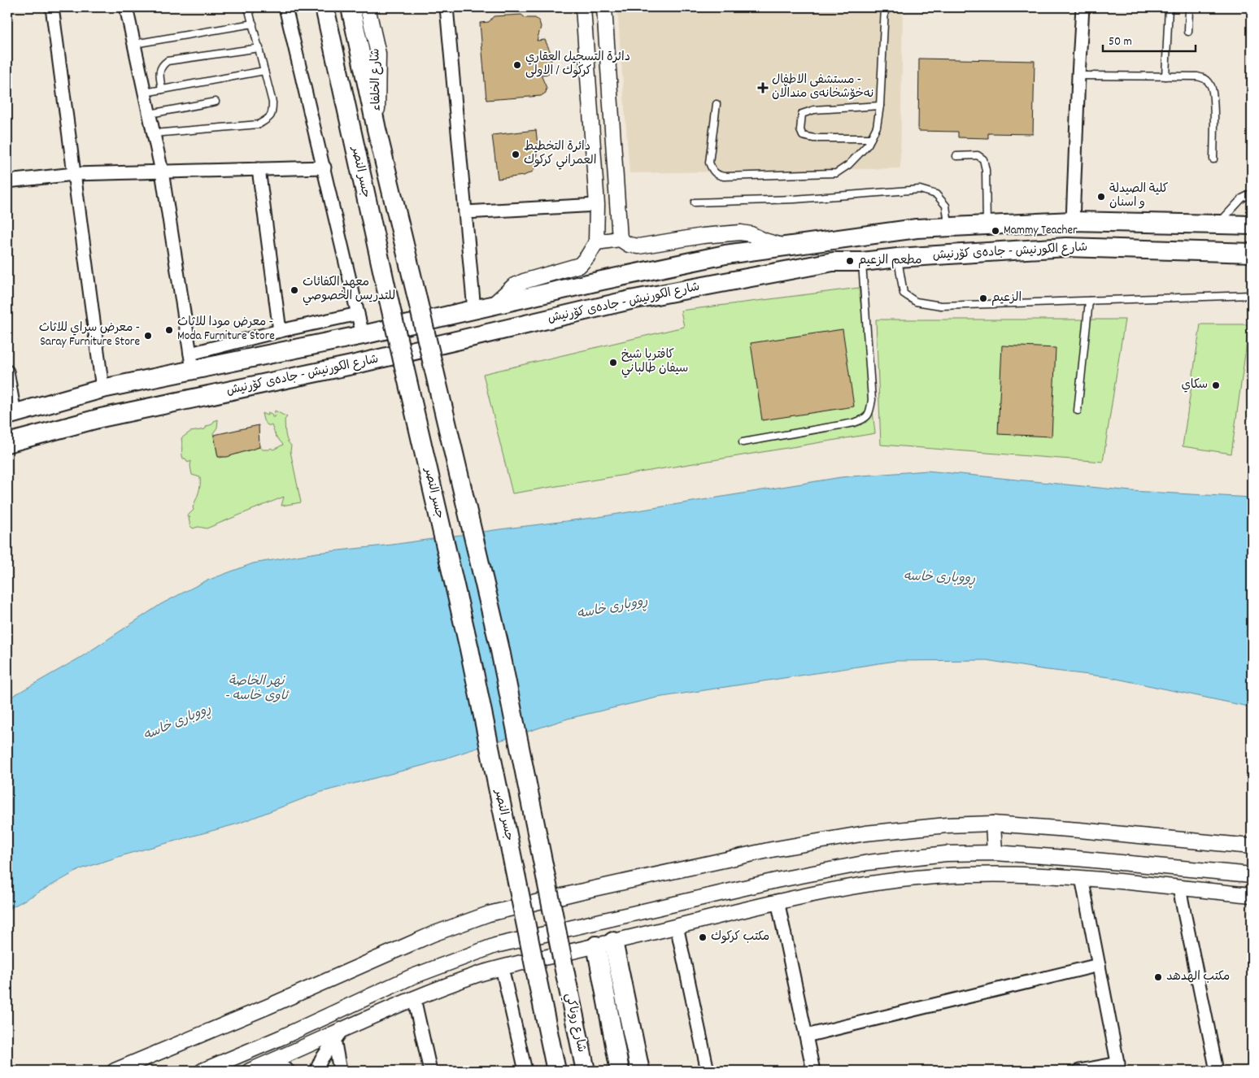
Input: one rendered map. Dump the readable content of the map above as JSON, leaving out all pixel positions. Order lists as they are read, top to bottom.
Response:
{
  "streets": {
    "main road": ["جسر النصر", "شارع الكورنيش - جادەی کۆرنیش", "شارع روناكي"],
    "street": ["شارع الخلفاء"]
  },
  "crossings": [
    ["شارع الخلفاء", "شارع روناكي"]
  ],
  "water": ["ڕووباری خاسە", "نهر الخاصة - ئاوی خاسە"],
  "places": {
    "other": [
      "دائرة التسجيل العقاري كركوك / الاولى",
      "دائرة التخطيط العمراني كركوك",
      "كلية الصيدلة و اسنان",
      "Mammy Teacher",
      "مطعم الزعيم",
      "معهد الكفائات للتدريس الخصوصي",
      "الزعيم",
      "معرض مودا للاثاث - Moda Furniture Store",
      "معرض سراي للاثاث - Saray Furniture Store",
      "كافتريا شيخ سيفان طالباني",
      "سكاي",
      "مكتب كركوك",
      "مكتب الهدهد"
    ],
    "health": ["مستشفى الاطفال - نەخۆشخانەی منداڵان"]
  },
  "scale_bar": "50 m"
}
